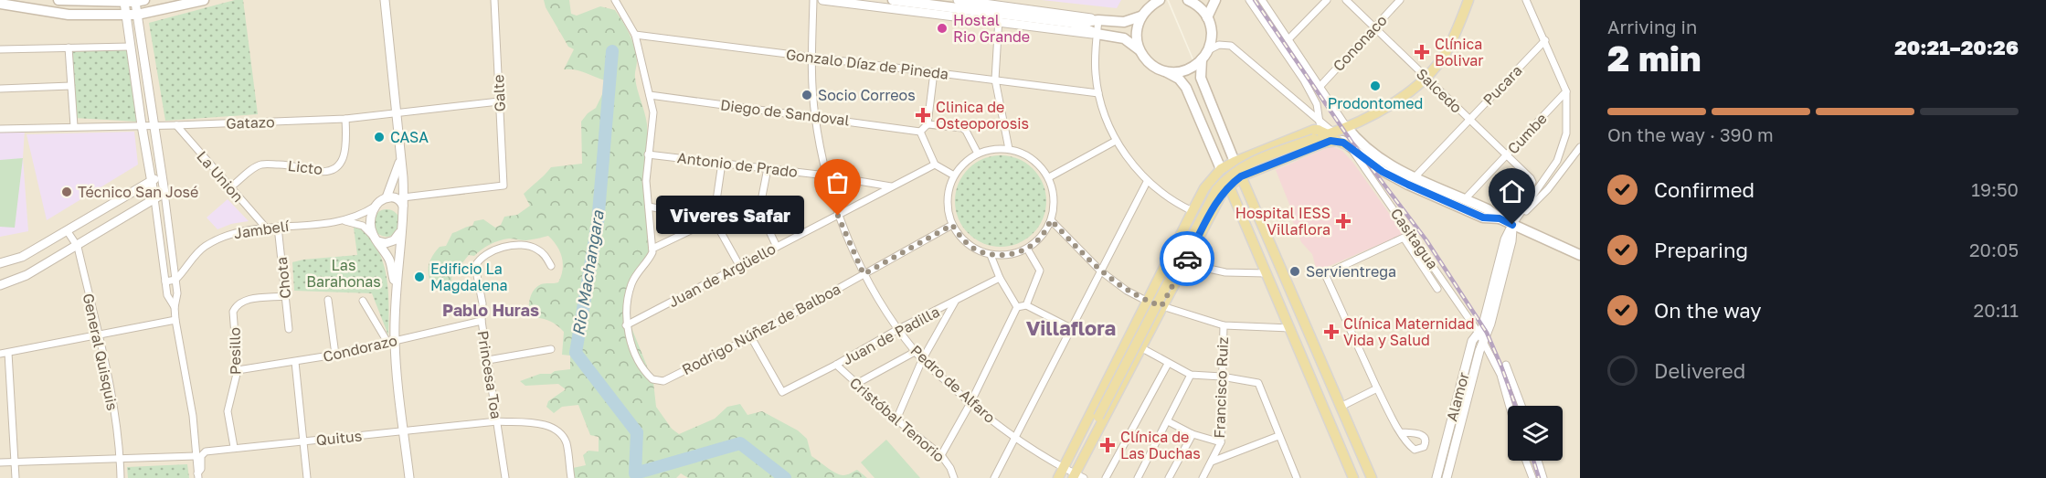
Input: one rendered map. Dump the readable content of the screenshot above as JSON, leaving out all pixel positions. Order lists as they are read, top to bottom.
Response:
{
  "streets": {
    "street": [
      "Cononaco",
      "Gonzalo Díaz de Pineda",
      "Pucara",
      "Salcedo",
      "Galte",
      "Diego de Sandoval",
      "Gatazo",
      "Cumbe",
      "Antonio de Prado",
      "Licto",
      "La Union",
      "Jambelí",
      "Casitagua",
      "Juan de Argüello",
      "Chota",
      "Rodrigo Núñez de Balboa",
      "Juan de Padilla",
      "Condorazo",
      "Pesillo",
      "General Quisquis",
      "Princesa Toa",
      "Pedro de Alfaro",
      "Francisco Ruiz",
      "Alamor",
      "Cristóbal Tenorio",
      "Quitus"
    ]
  },
  "crossings": [
    ["Cononaco", "Salcedo"],
    ["Gonzalo Díaz de Pineda", "Pedro de Alfaro"],
    ["Pucara", "Salcedo"],
    ["Salcedo", "Cumbe"],
    ["Salcedo", "Alamor"],
    ["Galte", "Gatazo"],
    ["Galte", "Jambelí"],
    ["Diego de Sandoval", "Pedro de Alfaro"],
    ["Gatazo", "Licto"],
    ["Gatazo", "La Union"],
    ["Antonio de Prado", "Juan de Argüello"],
    ["Antonio de Prado", "Pedro de Alfaro"],
    ["Licto", "La Union"],
    ["La Union", "Jambelí"],
    ["Jambelí", "Chota"],
    ["Casitagua", "Alamor"],
    ["Juan de Argüello", "Rodrigo Núñez de Balboa"],
    ["Juan de Argüello", "Pedro de Alfaro"],
    ["Chota", "Pesillo"],
    ["Rodrigo Núñez de Balboa", "Juan de Padilla"],
    ["Rodrigo Núñez de Balboa", "Pedro de Alfaro"],
    ["Juan de Padilla", "Pedro de Alfaro"],
    ["Juan de Padilla", "Cristóbal Tenorio"],
    ["Condorazo", "Pesillo"],
    ["Condorazo", "Princesa Toa"],
    ["Pesillo", "Quitus"],
    ["Princesa Toa", "Quitus"]
  ],
  "districts": ["Pablo Huras", "Villaflora"],
  "water": ["Rio Machangara"],
  "parks": ["Las Barahonas"],
  "places": {
    "other": [
      "Hostal Rio Grande",
      "Prodontomed",
      "Socio Correos",
      "CASA",
      "Técnico San José",
      "Viveres Safar",
      "Servientrega",
      "Edificio La Magdalena"
    ],
    "health": [
      "Clínica Bolivar",
      "Clinica de Osteoporosis",
      "Hospital IESS Villaflora",
      "Clínica Maternidad Vida y Salud",
      "Clínica de Las Duchas"
    ]
  },
  "page": {
    "heading": ["2 min", "Arriving in", "20:21–20:26"],
    "bar": "On the way · 390 m",
    "list": [
      ["Confirmed", "19:50"],
      ["Preparing", "20:05"],
      ["On the way", "20:11"],
      "Delivered"
    ],
    "bubble": "Viveres Safar"
  }
}
